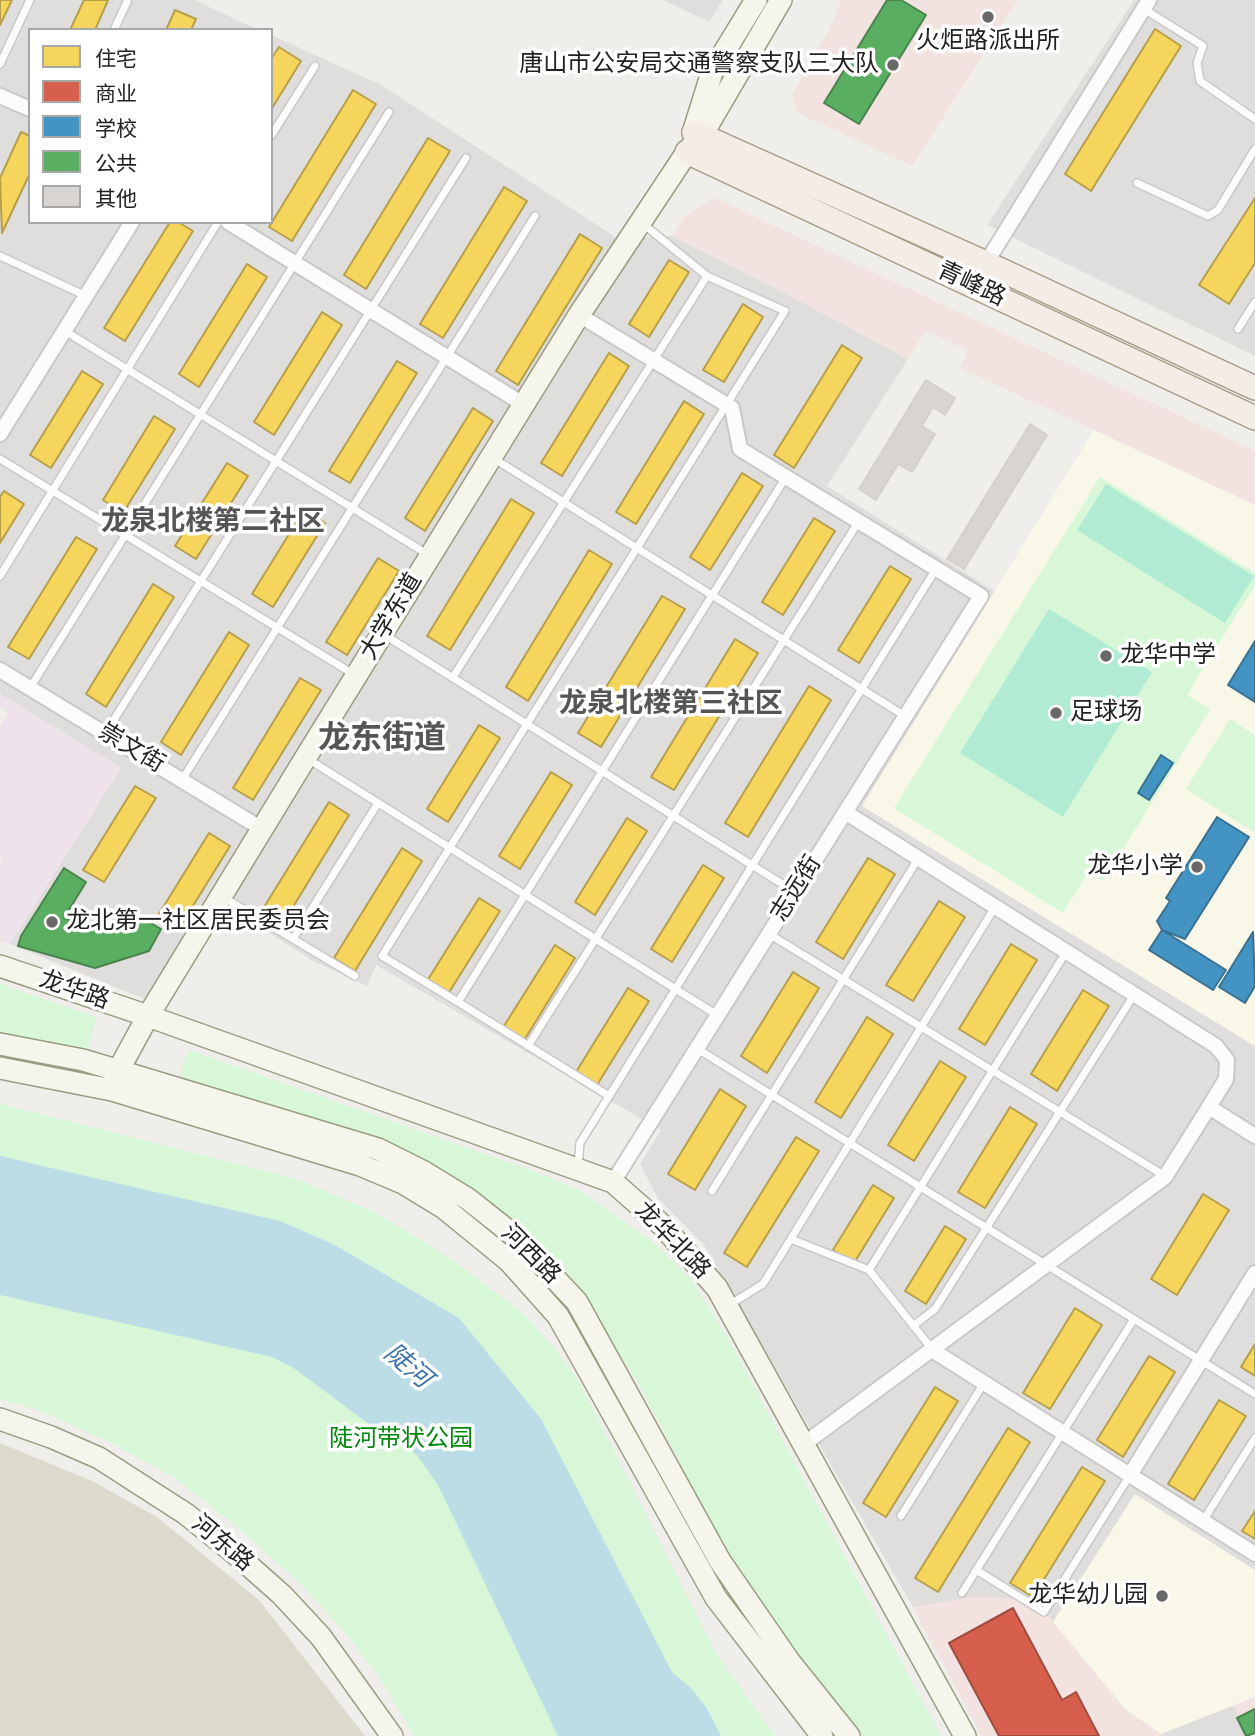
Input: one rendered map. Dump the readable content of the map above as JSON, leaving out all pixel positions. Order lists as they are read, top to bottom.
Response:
{
  "streets": {
    "main road": ["青峰路"],
    "street": [
      "大学东道",
      "崇文街",
      "志远街",
      "龙华路",
      "龙华北路",
      "河西路",
      "河东路"
    ]
  },
  "crossings": [
    ["青峰路", "大学东道"],
    ["大学东道", "崇文街"],
    ["大学东道", "龙华路"],
    ["大学东道", "龙华北路"],
    ["大学东道", "河西路"],
    ["志远街", "龙华北路"],
    ["龙华路", "龙华北路"]
  ],
  "districts": ["龙泉北楼第二社区", "龙泉北楼第三社区", "龙东街道"],
  "water": ["陡河"],
  "parks": ["陡河带状公园"],
  "places": [
    "火炬路派出所",
    "唐山市公安局交通警察支队三大队",
    "龙华中学",
    "足球场",
    "龙华小学",
    "龙北第一社区居民委员会",
    "龙华幼儿园"
  ],
  "legend": [
    "住宅",
    "商业",
    "学校",
    "公共",
    "其他"
  ]
}
